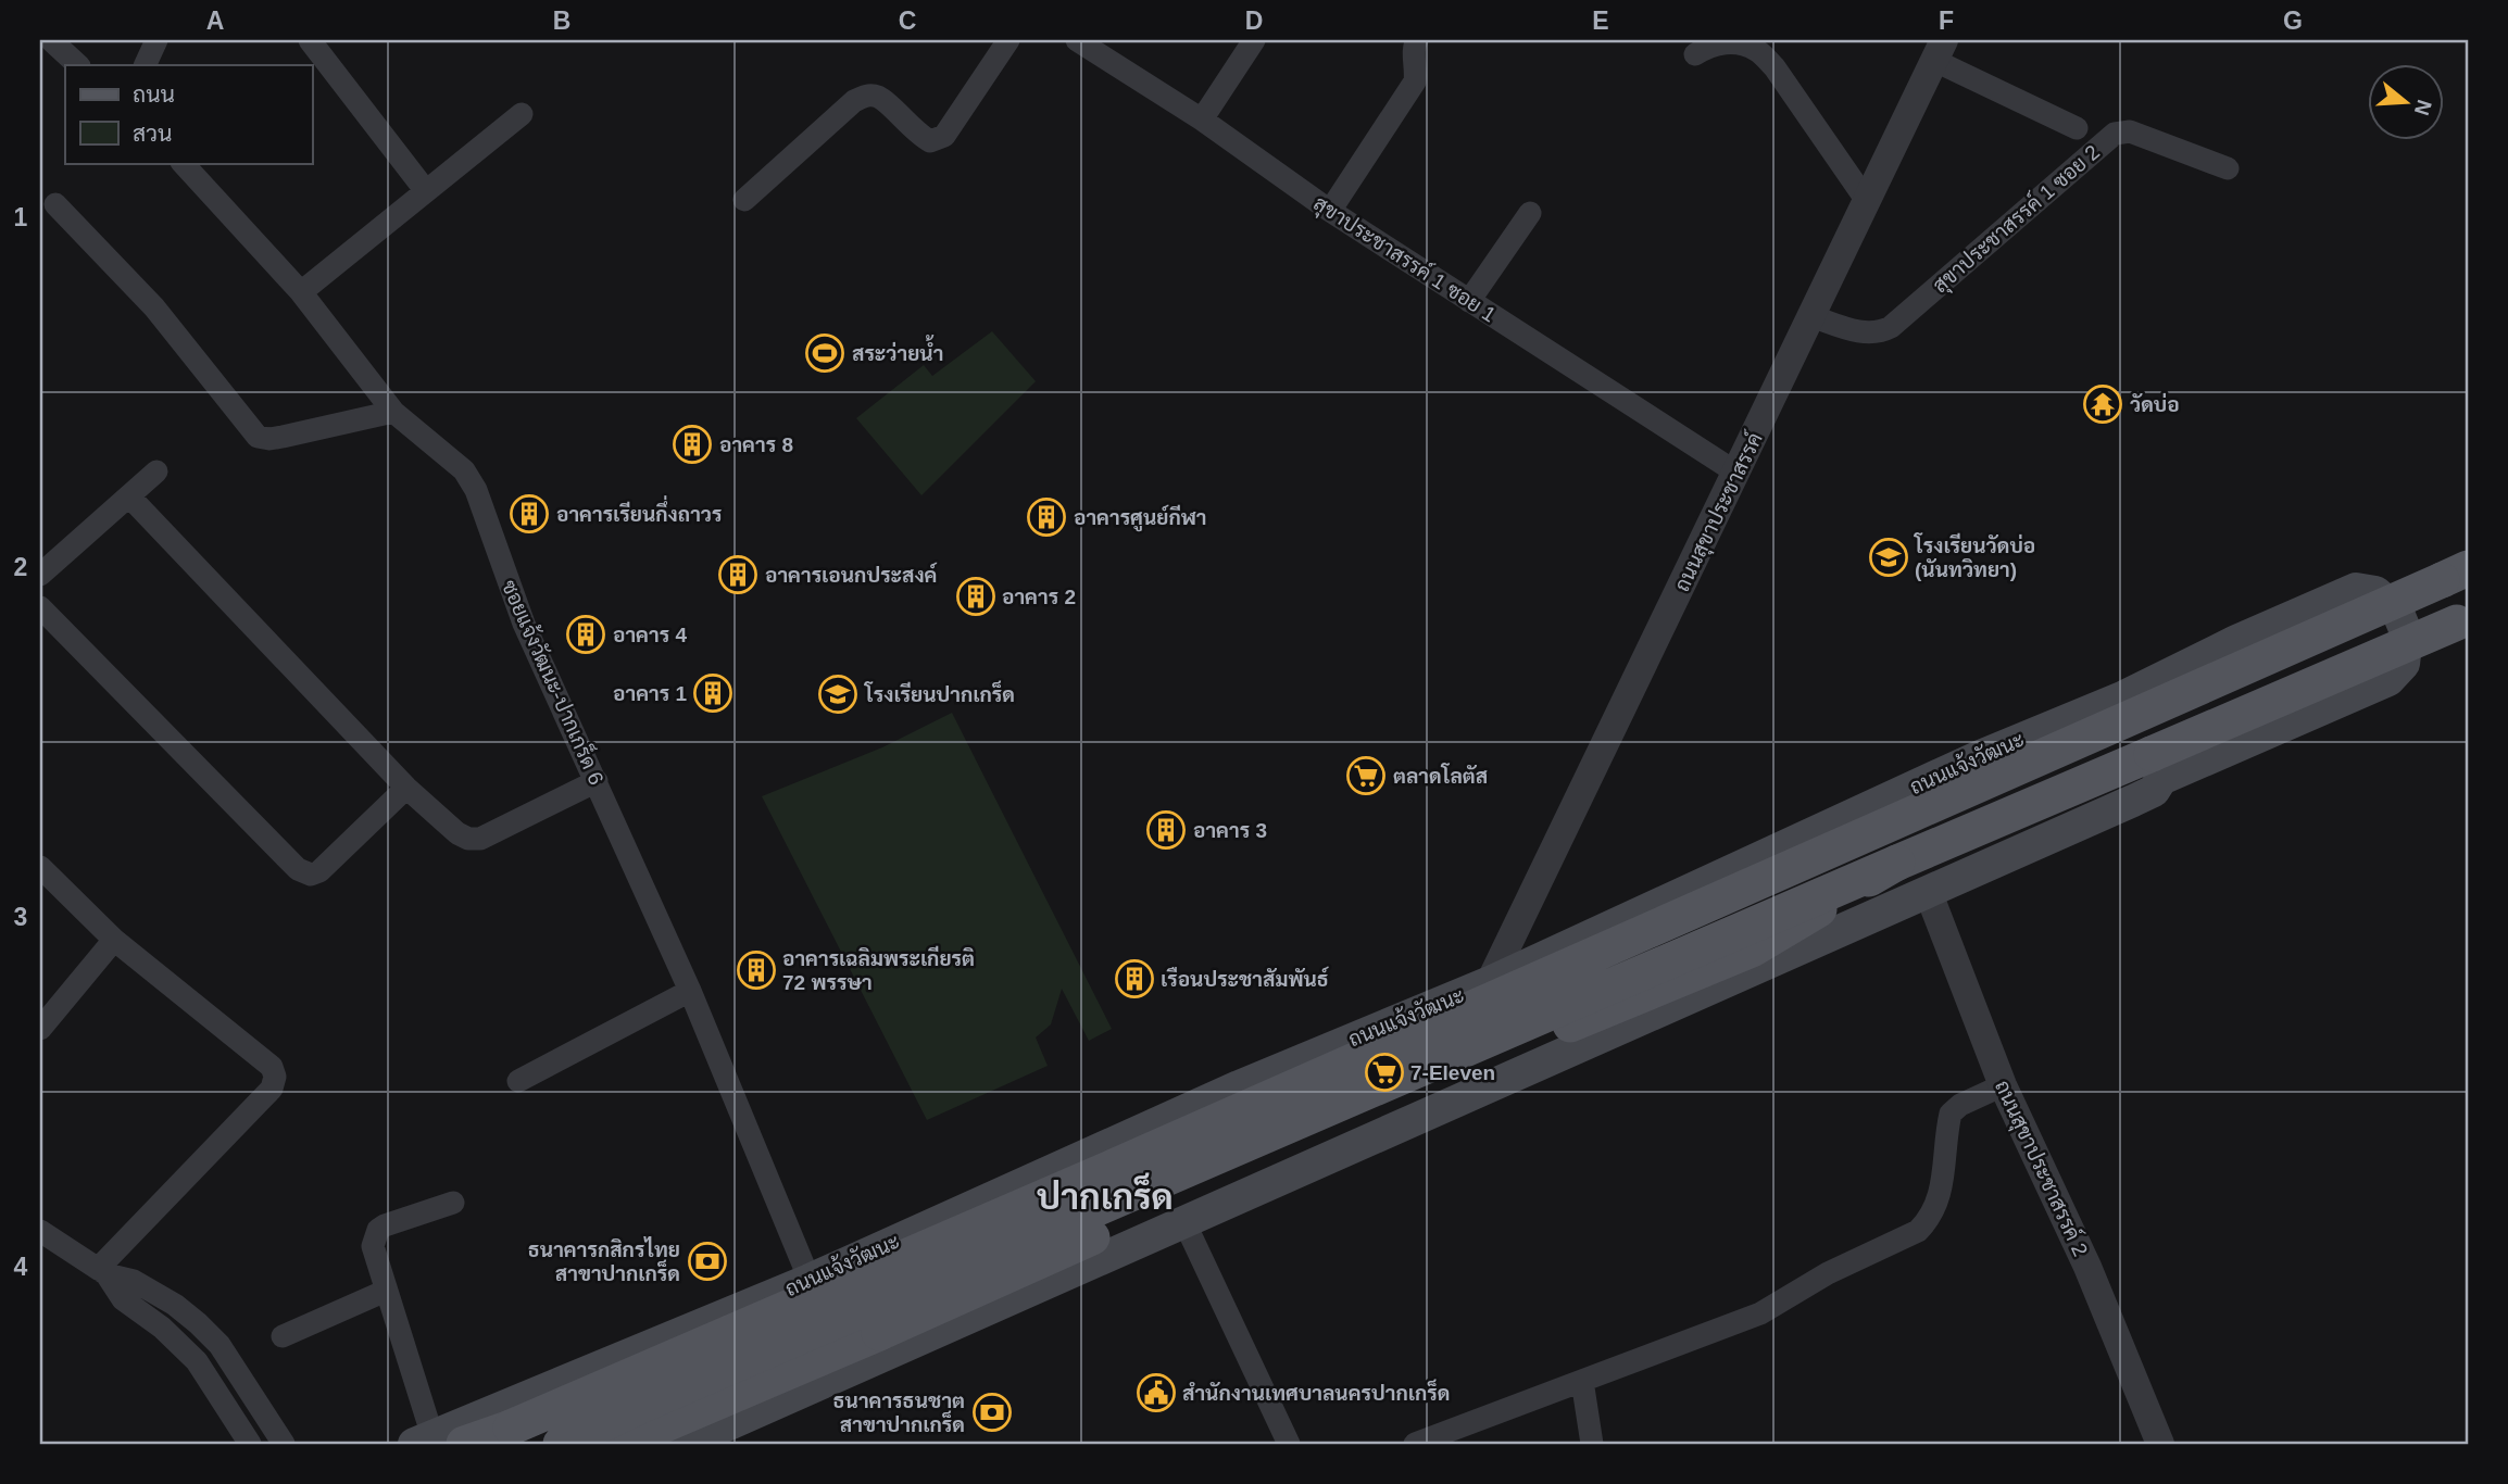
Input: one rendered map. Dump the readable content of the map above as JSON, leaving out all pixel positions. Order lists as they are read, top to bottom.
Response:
{
  "streets": {
    "main road": ["ถนนแจ้งวัฒนะ"],
    "street": [
      "สุขาประชาสรรค์ 1 ซอย 2",
      "สุขาประชาสรรค์ 1 ซอย 1",
      "ถนนสุขาประชาสรรค์",
      "ซอยแจ้งวัฒนะ-ปากเกร็ด 6",
      "ถนนสุขาประชาสรรค์ 2"
    ]
  },
  "crossings": [
    ["สุขาประชาสรรค์ 1 ซอย 2", "ถนนสุขาประชาสรรค์"],
    ["สุขาประชาสรรค์ 1 ซอย 1", "ถนนสุขาประชาสรรค์"],
    ["ถนนสุขาประชาสรรค์", "ถนนแจ้งวัฒนะ"],
    ["ซอยแจ้งวัฒนะ-ปากเกร็ด 6", "ถนนแจ้งวัฒนะ"],
    ["ถนนแจ้งวัฒนะ", "ถนนสุขาประชาสรรค์ 2"]
  ],
  "districts": ["ปากเกร็ด"],
  "places": {
    "sports": ["สระว่ายน้ำ"],
    "temple": ["วัดบ่อ"],
    "building": [
      "อาคาร 8",
      "อาคารเรียนกึ่งถาวร",
      "อาคารศูนย์กีฬา",
      "อาคารเอนกประสงค์",
      "อาคาร 2",
      "อาคาร 4",
      "อาคาร 1",
      "อาคาร 3",
      "อาคารเฉลิมพระเกียรติ 72 พรรษา",
      "เรือนประชาสัมพันธ์"
    ],
    "school or university": ["โรงเรียนวัดบ่อ (นันทวิทยา)", "โรงเรียนปากเกร็ด"],
    "supermarket": ["ตลาดโลตัส", "7-Eleven"],
    "bank": ["ธนาคารกสิกรไทย สาขาปากเกร็ด", "ธนาคารธนชาต สาขาปากเกร็ด"],
    "public building": ["สำนักงานเทศบาลนครปากเกร็ด"]
  },
  "legend": ["ถนน", "สวน"],
  "north": "right",
  "grid": {
    "columns": [
      "A",
      "B",
      "C",
      "D",
      "E",
      "F",
      "G"
    ],
    "rows": [
      "1",
      "2",
      "3",
      "4"
    ]
  }
}
